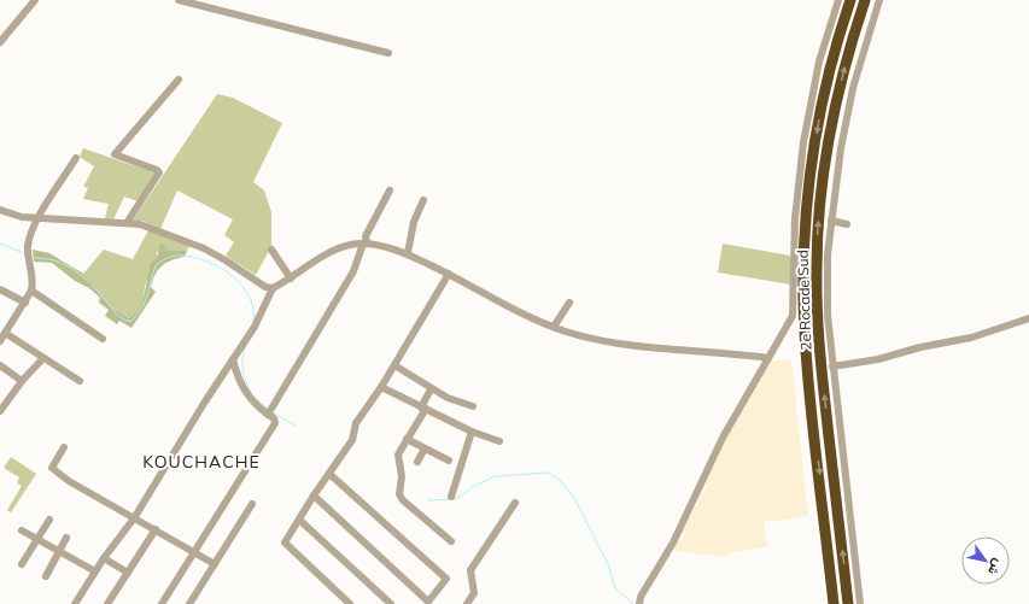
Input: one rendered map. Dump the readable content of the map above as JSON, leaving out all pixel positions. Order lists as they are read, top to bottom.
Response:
{
  "streets": {
    "highway": ["2e Rocade Sud"]
  },
  "districts": ["KOUCHACHE"],
  "north": "bottom right"
}
